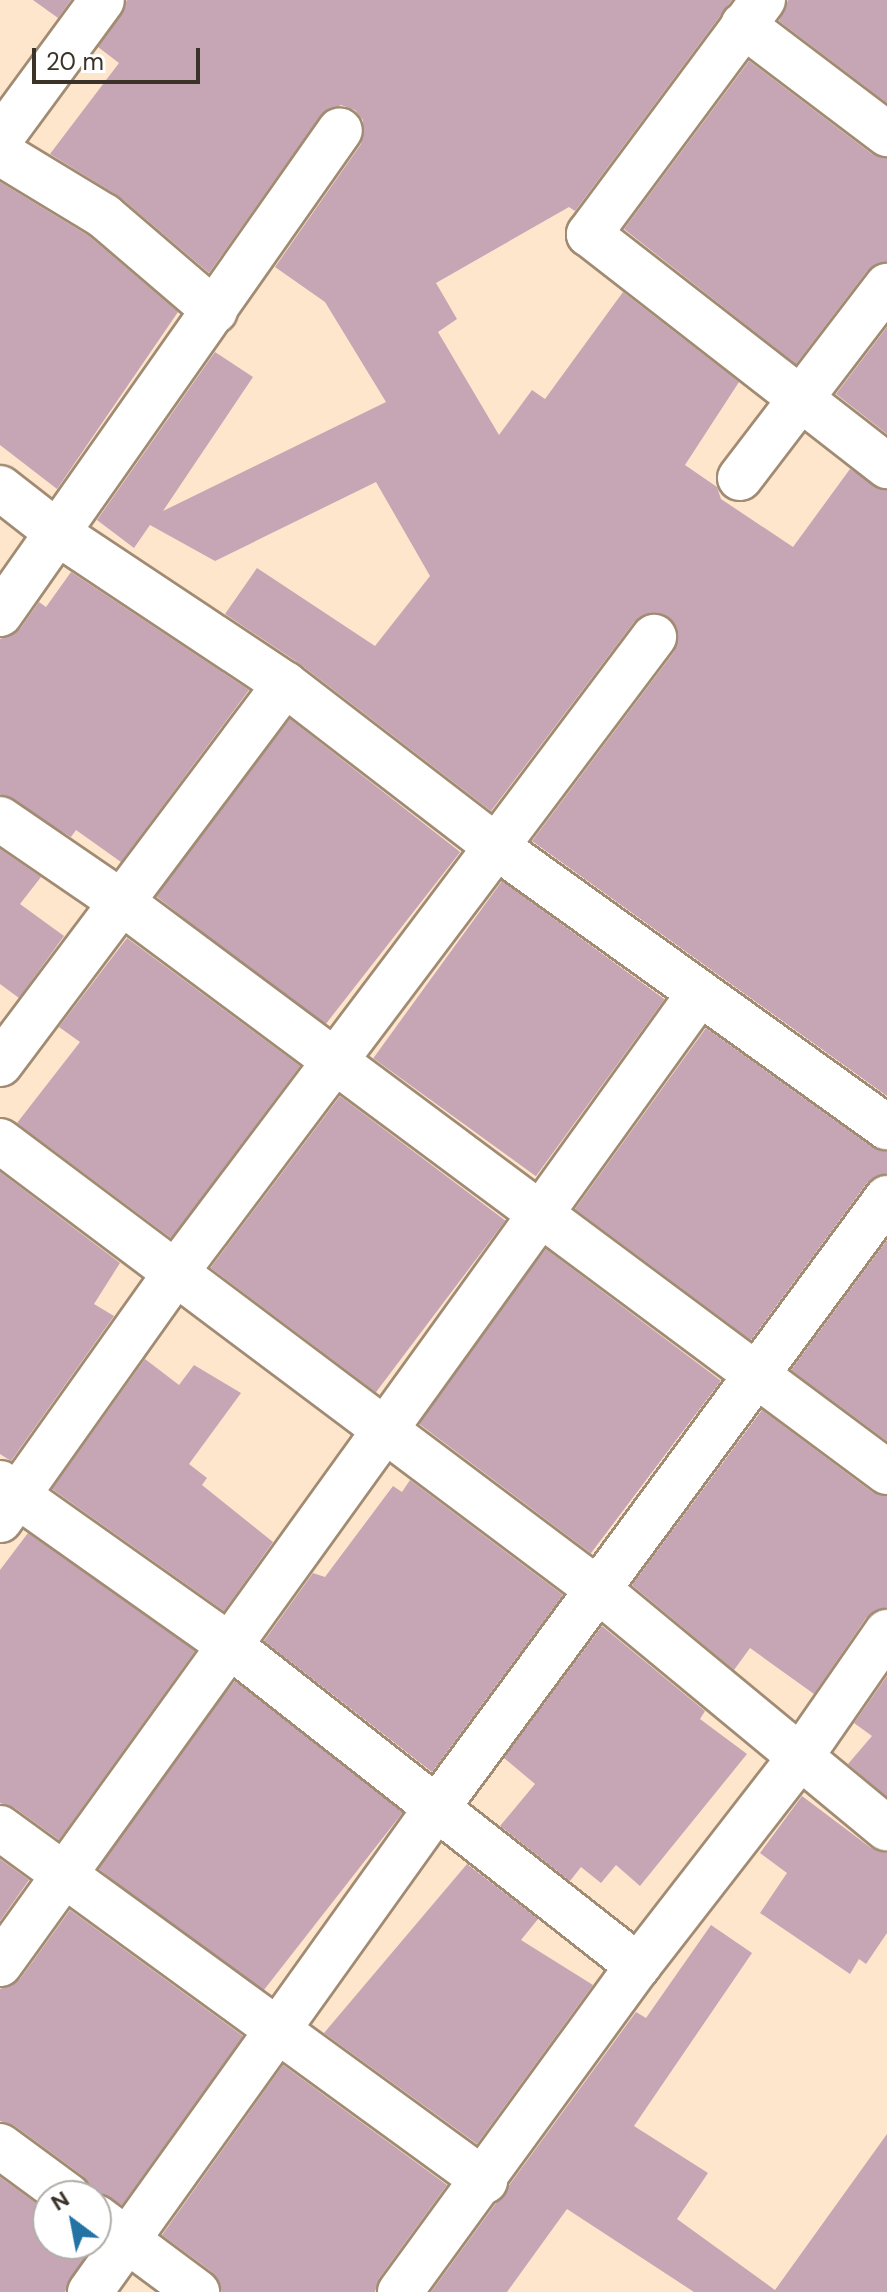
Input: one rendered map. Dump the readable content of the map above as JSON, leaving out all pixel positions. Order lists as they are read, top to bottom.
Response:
{
  "scale_bar": "20 m",
  "north": "top left"
}
